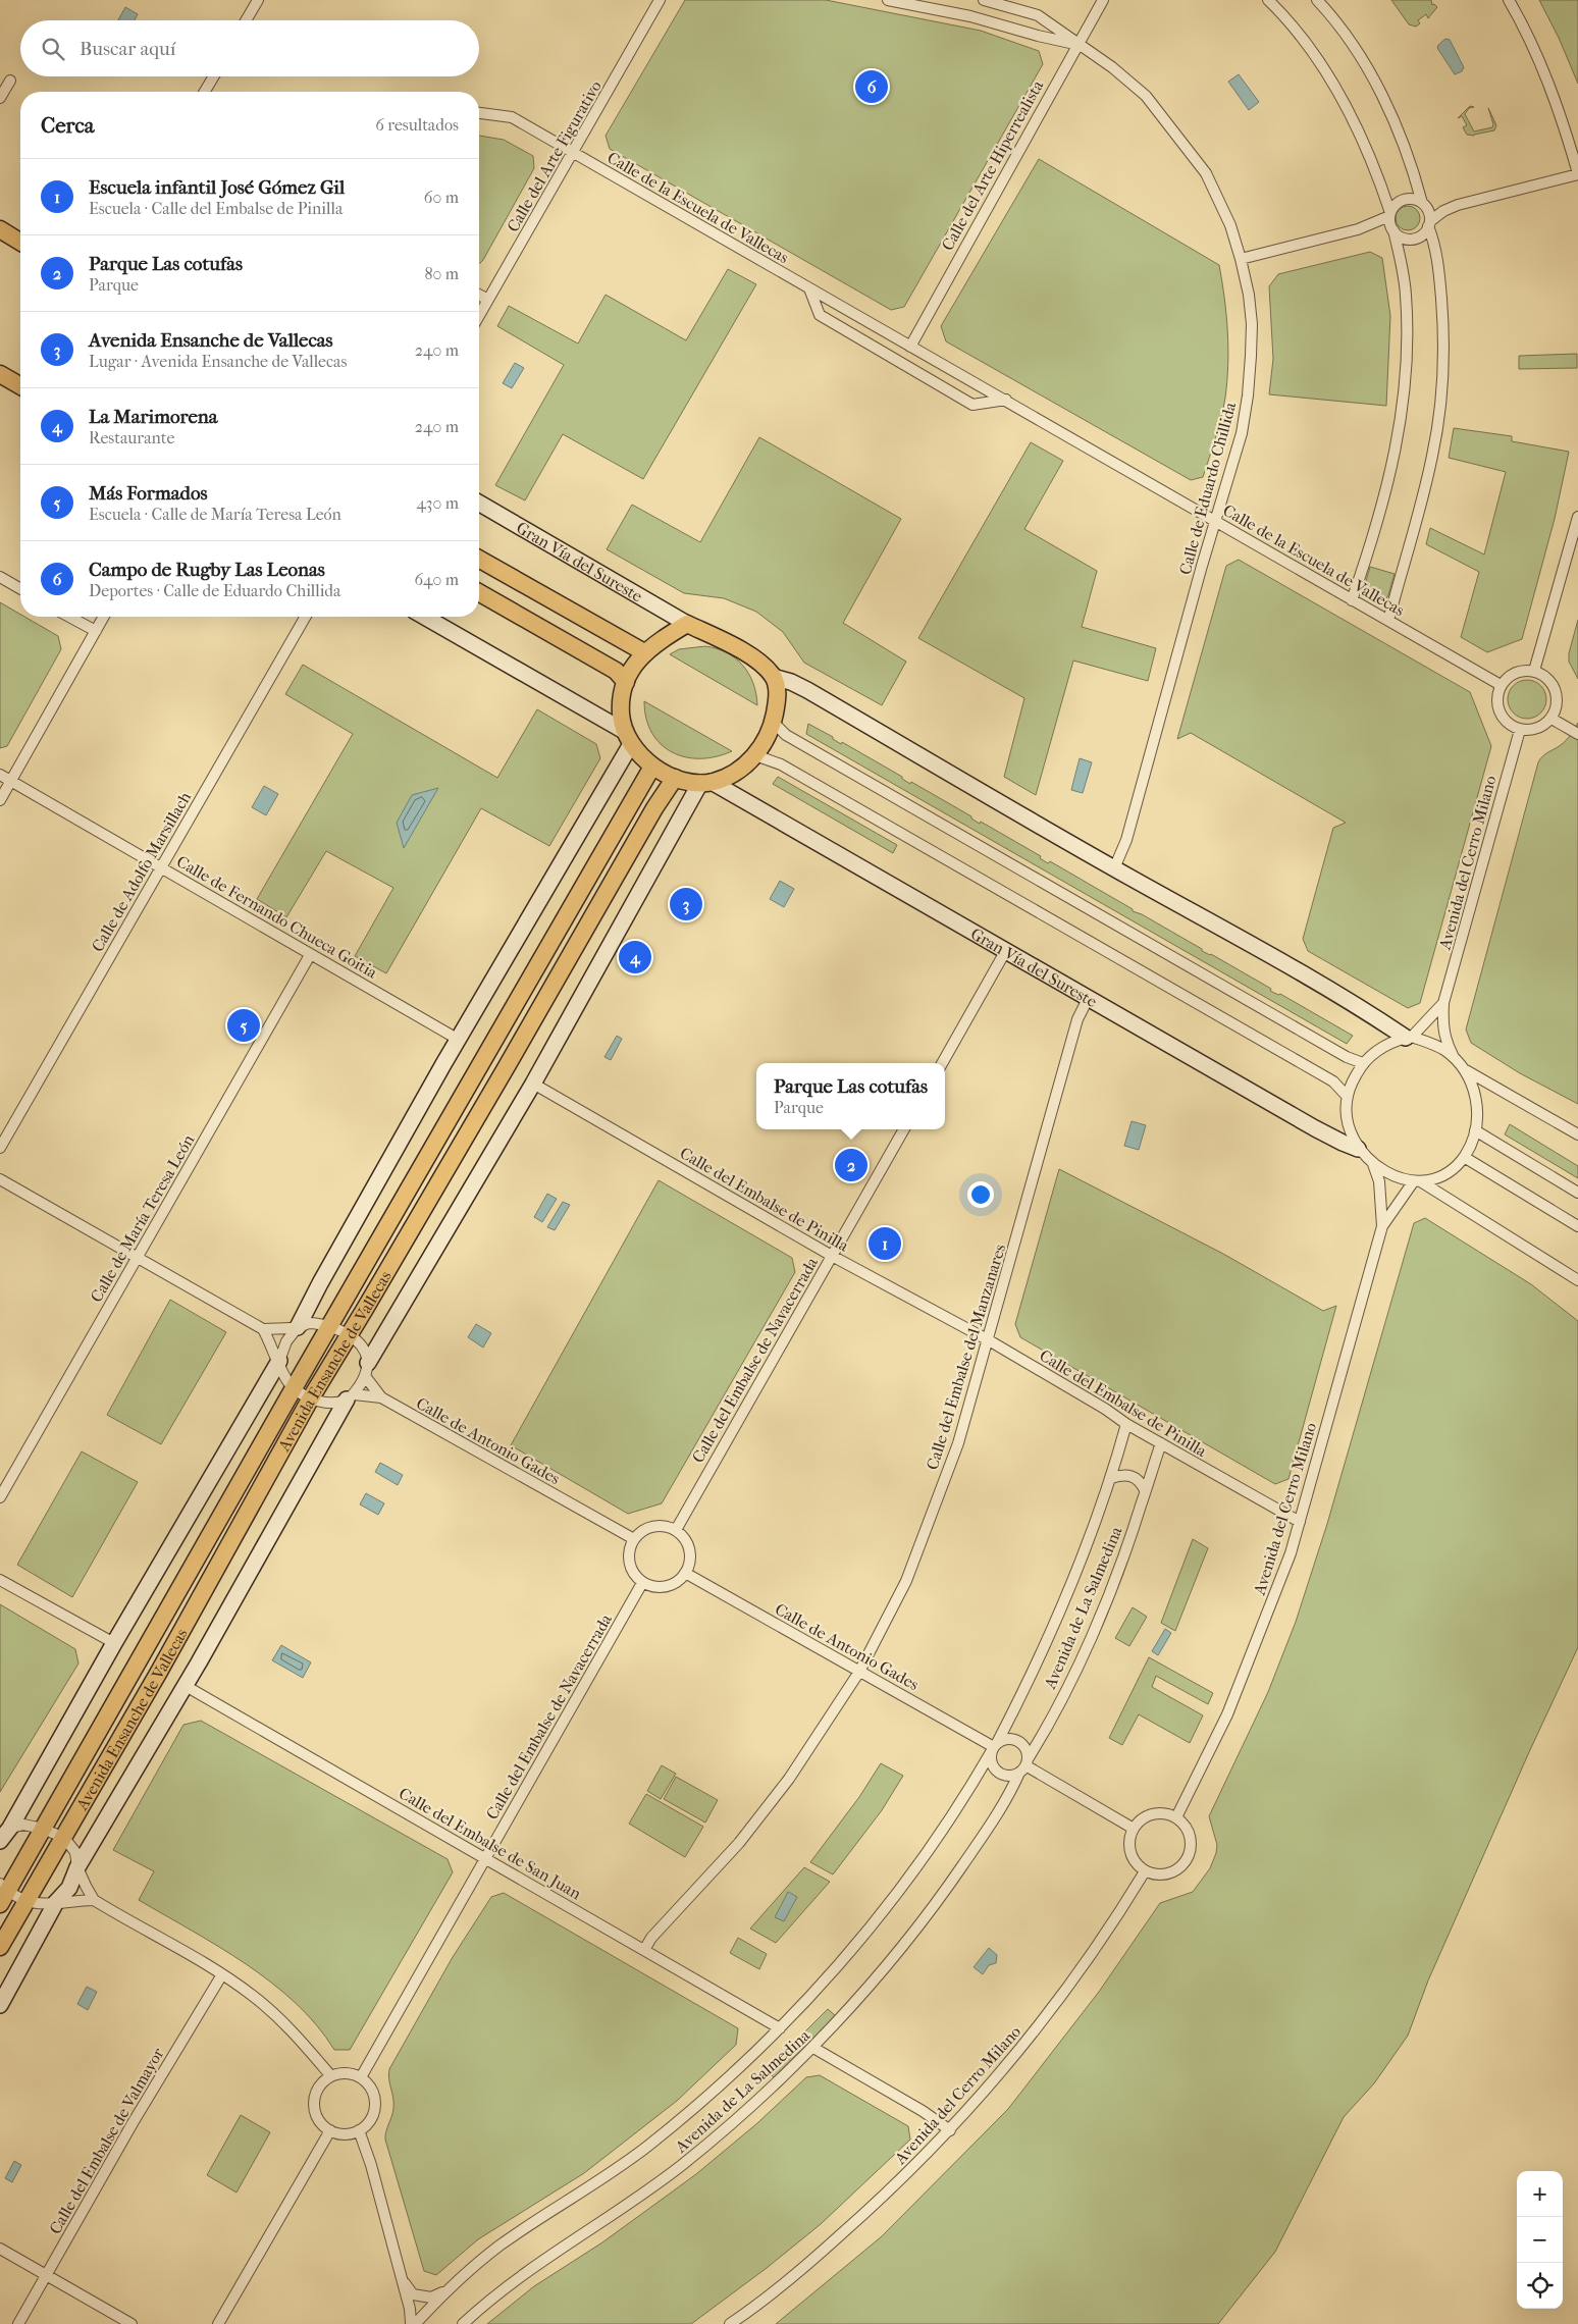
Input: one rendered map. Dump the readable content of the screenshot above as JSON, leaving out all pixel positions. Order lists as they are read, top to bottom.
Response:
{
  "streets": {
    "main road": ["Avenida Ensanche de Vallecas"],
    "street": [
      "Calle del Arte Figurativo",
      "Calle del Arte Hiperrealista",
      "Calle de la Escuela de Vallecas",
      "Calle de Eduardo Chillida",
      "Gran Vía del Sureste",
      "Avenida del Cerro Milano",
      "Calle de Adolfo Marsillach",
      "Calle de Fernando Chueca Goitia",
      "Calle del Embalse de Pinilla",
      "Calle de María Teresa León",
      "Calle del Embalse del Manzanares",
      "Calle del Embalse de Navacerrada",
      "Calle de Antonio Gades",
      "Avenida de La Salmedina",
      "Calle del Embalse de San Juan",
      "Calle del Embalse de Valmayor"
    ]
  },
  "crossings": [
    ["Calle del Arte Figurativo", "Calle de la Escuela de Vallecas"],
    ["Calle del Arte Hiperrealista", "Calle de la Escuela de Vallecas"],
    ["Calle del Arte Hiperrealista", "Calle de Eduardo Chillida"],
    ["Calle de la Escuela de Vallecas", "Calle de Eduardo Chillida"],
    ["Calle de la Escuela de Vallecas", "Avenida del Cerro Milano"],
    ["Gran Vía del Sureste", "Avenida del Cerro Milano"],
    ["Gran Vía del Sureste", "Calle del Embalse del Manzanares"],
    ["Gran Vía del Sureste", "Avenida Ensanche de Vallecas"],
    ["Avenida del Cerro Milano", "Calle del Embalse de Pinilla"],
    ["Calle de Adolfo Marsillach", "Calle de Fernando Chueca Goitia"],
    ["Calle de Fernando Chueca Goitia", "Calle de María Teresa León"],
    ["Calle del Embalse de Pinilla", "Calle del Embalse del Manzanares"],
    ["Calle del Embalse de Pinilla", "Calle del Embalse de Navacerrada"],
    ["Calle del Embalse de Pinilla", "Avenida Ensanche de Vallecas"],
    ["Calle del Embalse de Pinilla", "Avenida de La Salmedina"],
    ["Calle del Embalse del Manzanares", "Calle de Antonio Gades"],
    ["Calle del Embalse del Manzanares", "Calle del Embalse de San Juan"],
    ["Calle del Embalse de Navacerrada", "Calle de Antonio Gades"],
    ["Calle del Embalse de Navacerrada", "Calle del Embalse de San Juan"],
    ["Avenida Ensanche de Vallecas", "Calle de Antonio Gades"],
    ["Avenida Ensanche de Vallecas", "Calle del Embalse de San Juan"],
    ["Calle de Antonio Gades", "Avenida de La Salmedina"],
    ["Avenida de La Salmedina", "Calle del Embalse de San Juan"]
  ],
  "page": {
    "search": "Buscar aquí",
    "pins": [
      "6",
      "3",
      "4",
      "5",
      "2",
      "1"
    ],
    "heading": ["Cerca", "6 resultados"],
    "list": [
      {
        "mark": "1",
        "name": "Escuela infantil José Gómez Gil",
        "note": "Escuela · Calle del Embalse de Pinilla",
        "value": "60 m"
      },
      {
        "mark": "2",
        "name": "Parque Las cotufas",
        "note": "Parque",
        "value": "80 m"
      },
      {
        "mark": "3",
        "name": "Avenida Ensanche de Vallecas",
        "note": "Lugar · Avenida Ensanche de Vallecas",
        "value": "240 m"
      },
      {
        "mark": "4",
        "name": "La Marimorena",
        "note": "Restaurante",
        "value": "240 m"
      },
      {
        "mark": "5",
        "name": "Más Formados",
        "note": "Escuela · Calle de María Teresa León",
        "value": "430 m"
      },
      {
        "mark": "6",
        "name": "Campo de Rugby Las Leonas",
        "note": "Deportes · Calle de Eduardo Chillida",
        "value": "640 m"
      }
    ],
    "popup": ["Parque Las cotufas", "Parque"],
    "map_buttons": ["+", "−"]
  }
}
